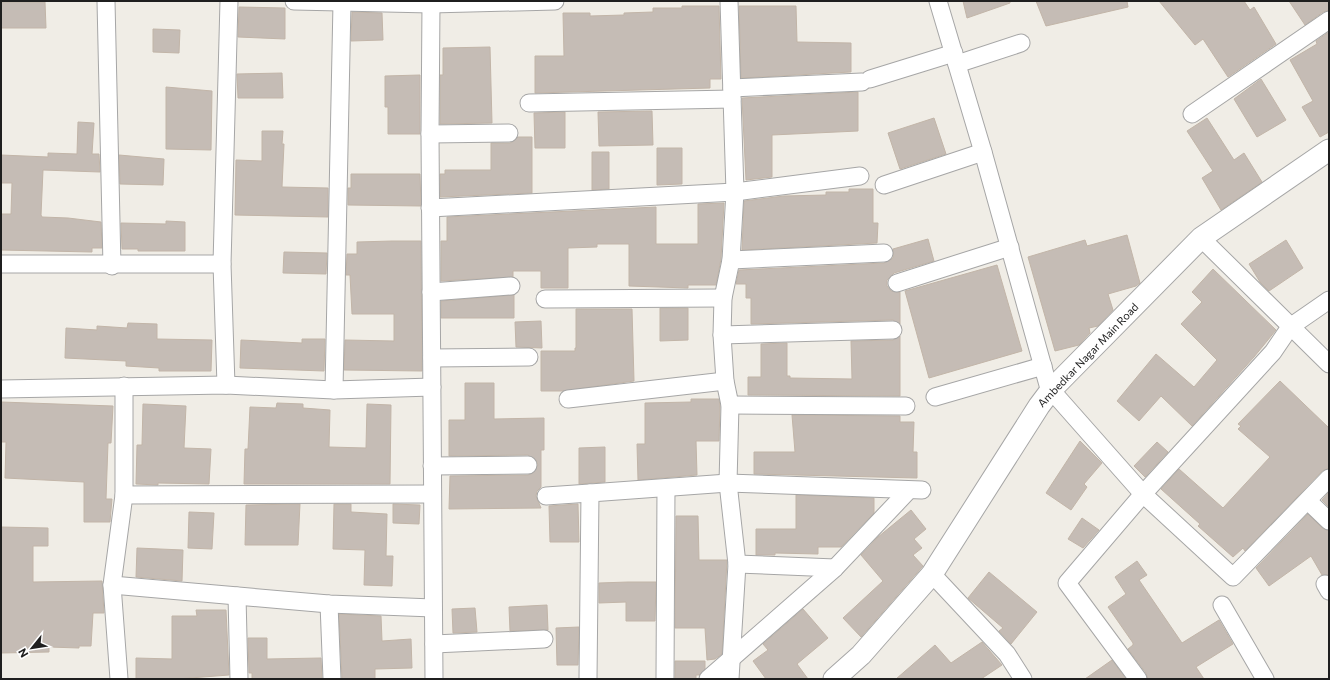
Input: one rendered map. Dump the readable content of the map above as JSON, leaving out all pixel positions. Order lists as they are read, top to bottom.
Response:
{
  "streets": {
    "street": ["Ambedkar Nagar Main Road"]
  },
  "north": "bottom left"
}
